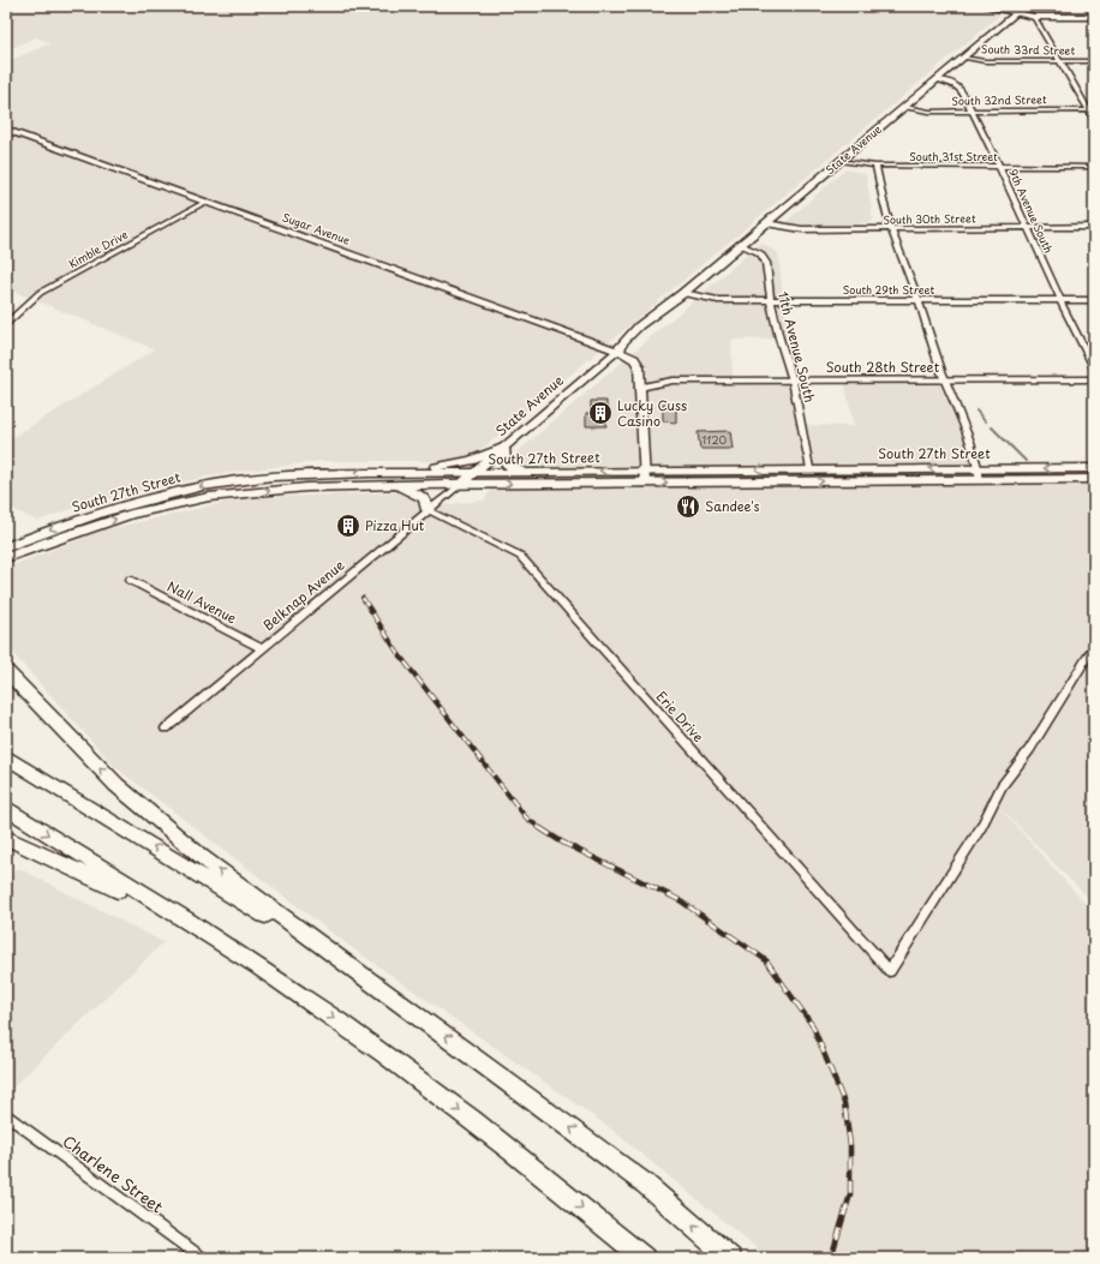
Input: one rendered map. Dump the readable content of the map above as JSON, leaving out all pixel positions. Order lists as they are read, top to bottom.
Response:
{
  "streets": {
    "main road": ["State Avenue", "Sugar Avenue", "South 27th Street"],
    "street": [
      "South 33rd Street",
      "South 32nd Street",
      "South 31st Street",
      "9th Avenue South",
      "South 30th Street",
      "Kimble Drive",
      "South 29th Street",
      "11th Avenue South",
      "South 28th Street",
      "Belknap Avenue",
      "Nall Avenue",
      "Erie Drive",
      "Charlene Street"
    ]
  },
  "crossings": [
    ["South 33rd Street", "State Avenue"],
    ["South 32nd Street", "State Avenue"],
    ["South 32nd Street", "9th Avenue South"],
    ["State Avenue", "South 31st Street"],
    ["State Avenue", "9th Avenue South"],
    ["State Avenue", "South 30th Street"],
    ["State Avenue", "Sugar Avenue"],
    ["State Avenue", "South 29th Street"],
    ["State Avenue", "11th Avenue South"],
    ["State Avenue", "South 27th Street"],
    ["State Avenue", "Belknap Avenue"],
    ["South 31st Street", "9th Avenue South"],
    ["9th Avenue South", "South 30th Street"],
    ["9th Avenue South", "South 29th Street"],
    ["Sugar Avenue", "Kimble Drive"],
    ["Sugar Avenue", "South 28th Street"],
    ["South 29th Street", "11th Avenue South"],
    ["11th Avenue South", "South 28th Street"],
    ["11th Avenue South", "South 27th Street"],
    ["South 27th Street", "Belknap Avenue"],
    ["Belknap Avenue", "Nall Avenue"],
    ["Belknap Avenue", "Erie Drive"]
  ],
  "places": {
    "building": ["Lucky Cuss Casino", "Pizza Hut"],
    "restaurant": ["Sandee's"]
  },
  "house_numbers": ["1120"]
}
